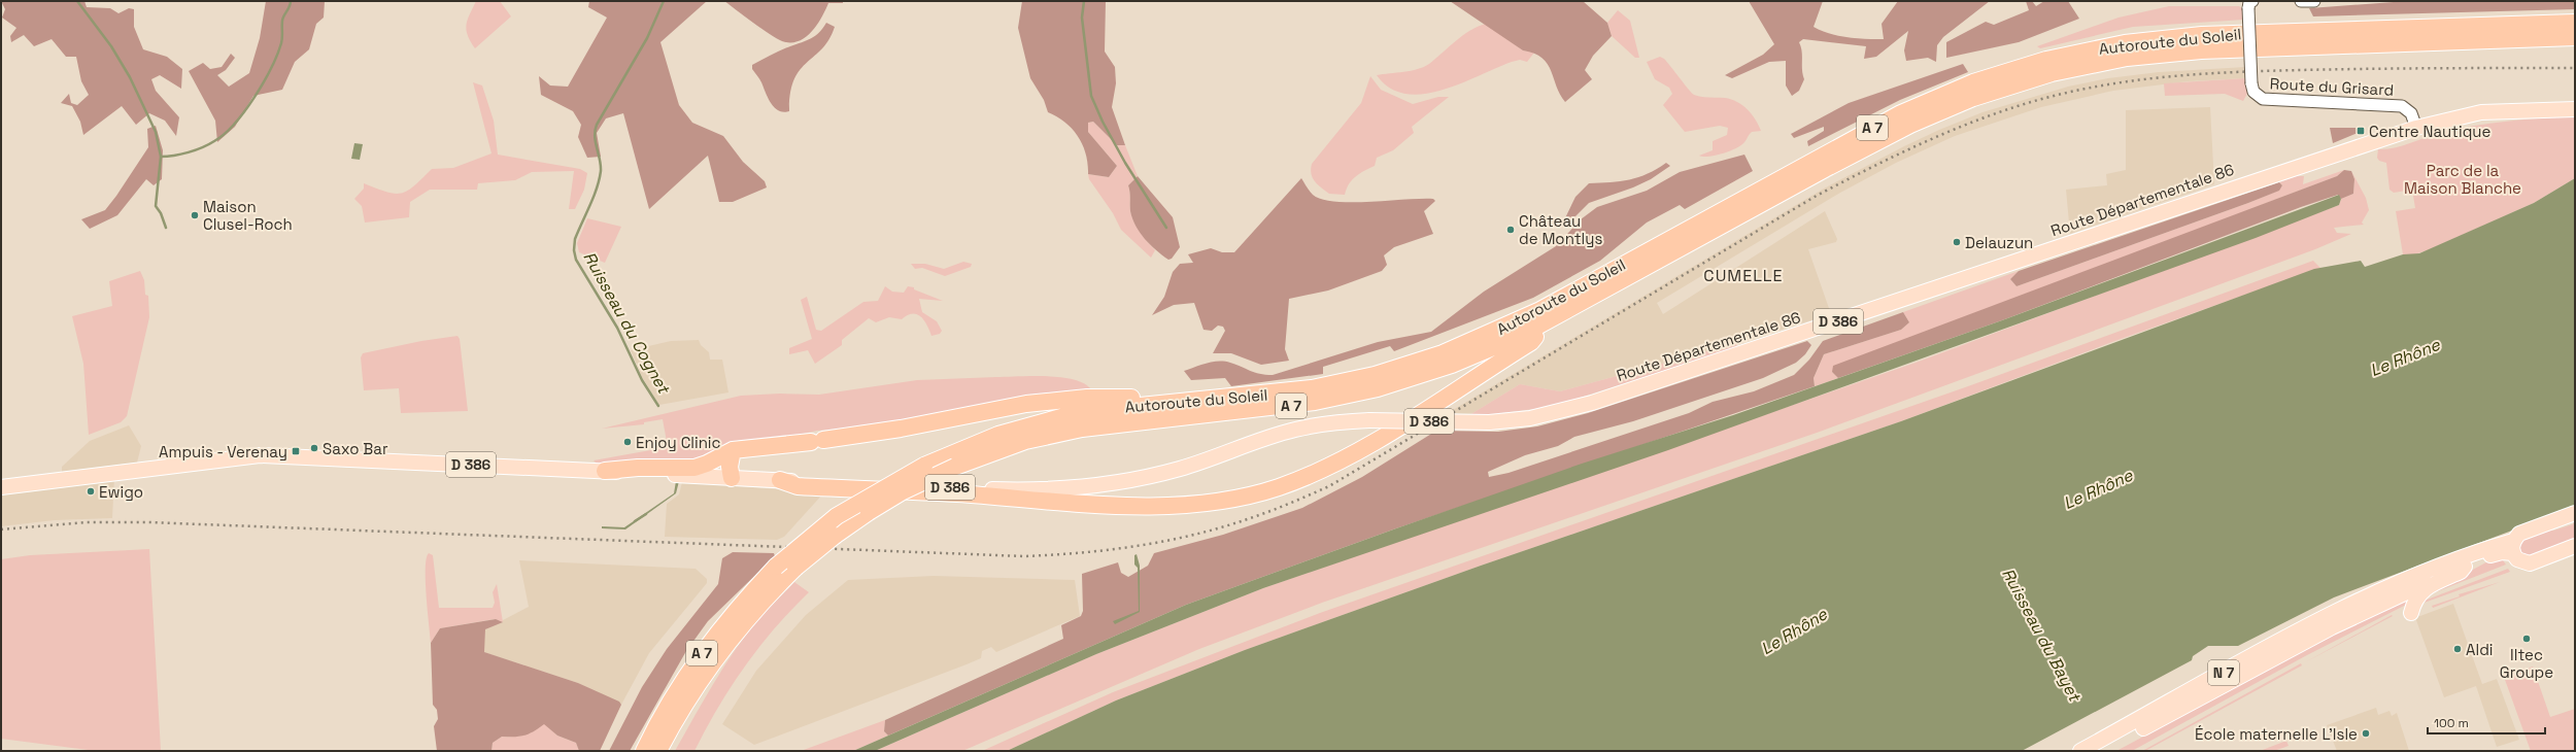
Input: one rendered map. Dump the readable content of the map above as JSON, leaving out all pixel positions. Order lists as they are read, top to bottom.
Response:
{
  "streets": {
    "highway": ["Autoroute du Soleil", "A 7"],
    "main road": ["Route Départementale 86", "D 386", "N 7"],
    "street": ["Route du Grisard"]
  },
  "crossings": [
    ["Route du Grisard", "Route Départementale 86"],
    ["Route Départementale 86", "D 386"]
  ],
  "districts": ["CUMELLE"],
  "water": ["Ruisseau du Cognet", "Le Rhône", "Ruisseau du Bayet"],
  "parks": ["Parc de la Maison Blanche"],
  "places": {
    "transit": ["Centre Nautique", "Ampuis - Verenay"],
    "other": [
      "Maison Clusel-Roch",
      "Château de Montlys",
      "Delauzun",
      "Enjoy Clinic",
      "Saxo Bar",
      "Ewigo",
      "Iltec Groupe",
      "Aldi",
      "École maternelle L'Isle"
    ]
  },
  "scale_bar": "100 m"
}
